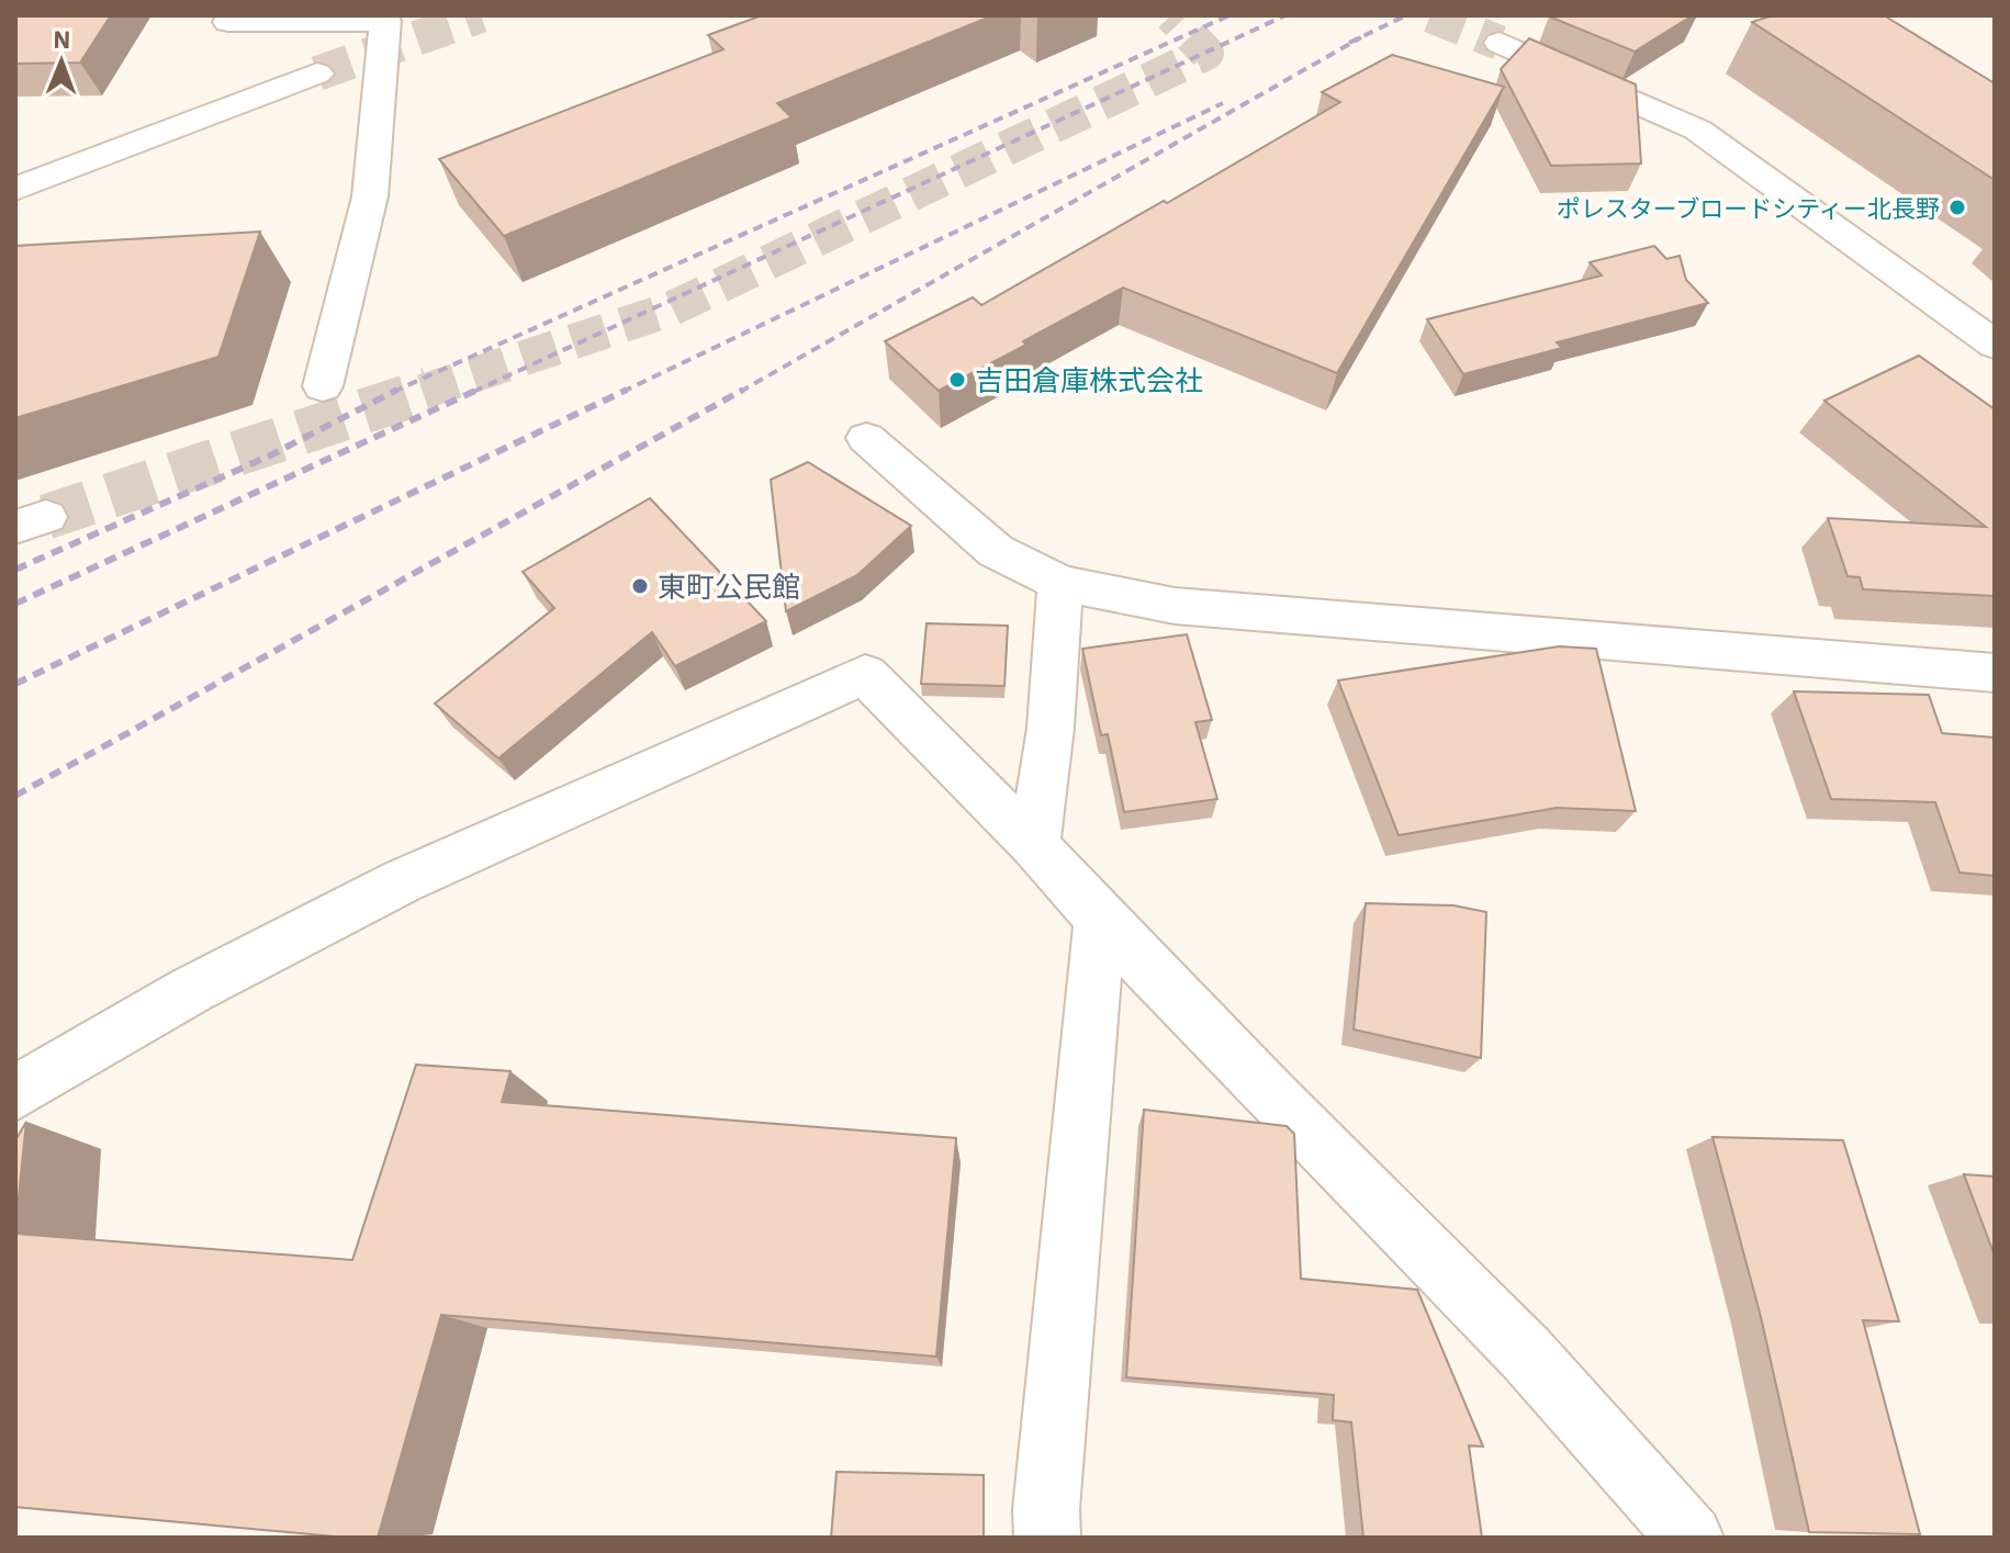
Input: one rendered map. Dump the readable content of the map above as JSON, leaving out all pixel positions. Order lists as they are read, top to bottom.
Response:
{
  "places": ["ポレスターブロードシティー北長野", "吉田倉庫株式会社", "東町公民館"],
  "north": "top"
}
